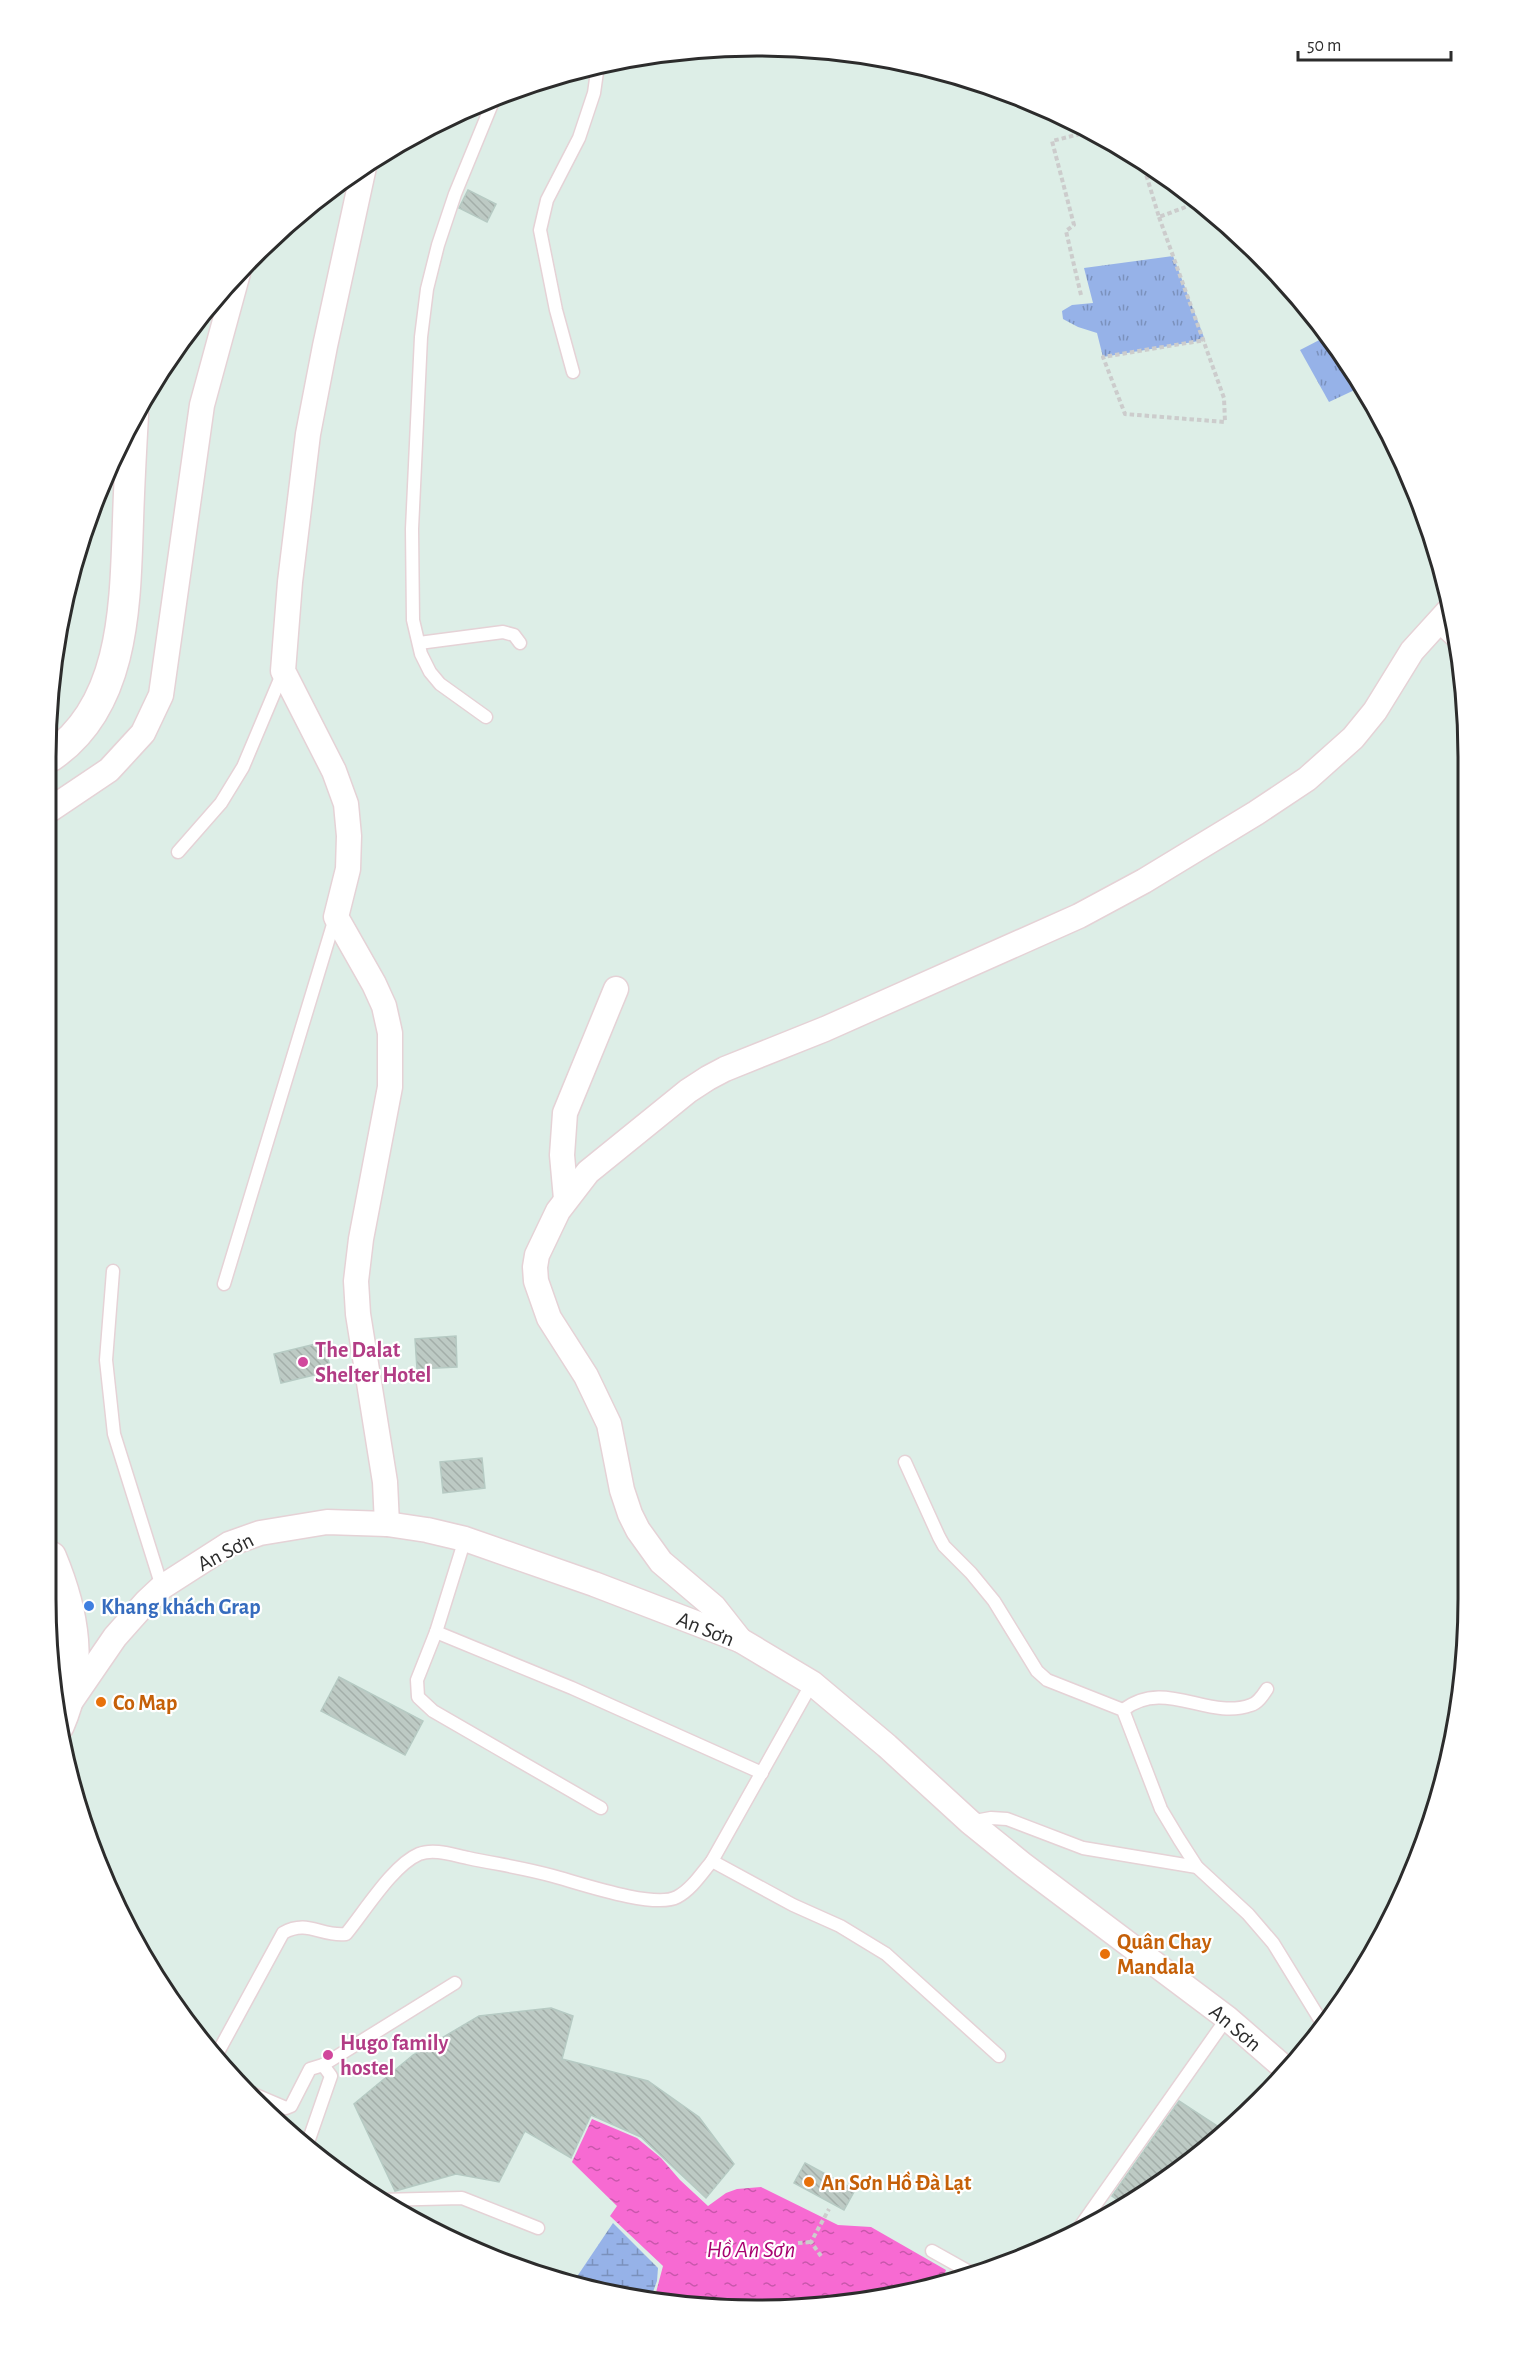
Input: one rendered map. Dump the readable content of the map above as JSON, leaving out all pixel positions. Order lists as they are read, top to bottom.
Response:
{
  "streets": {
    "street": ["An Sơn"]
  },
  "water": ["Hồ An Sơn"],
  "places": [
    "The Dalat Shelter Hotel",
    "Khang khách Grap",
    "Co Map",
    "Quân Chay Mandala",
    "Hugo family hostel",
    "An Sơn Hồ Đà Lạt"
  ],
  "scale_bar": "50 m"
}
